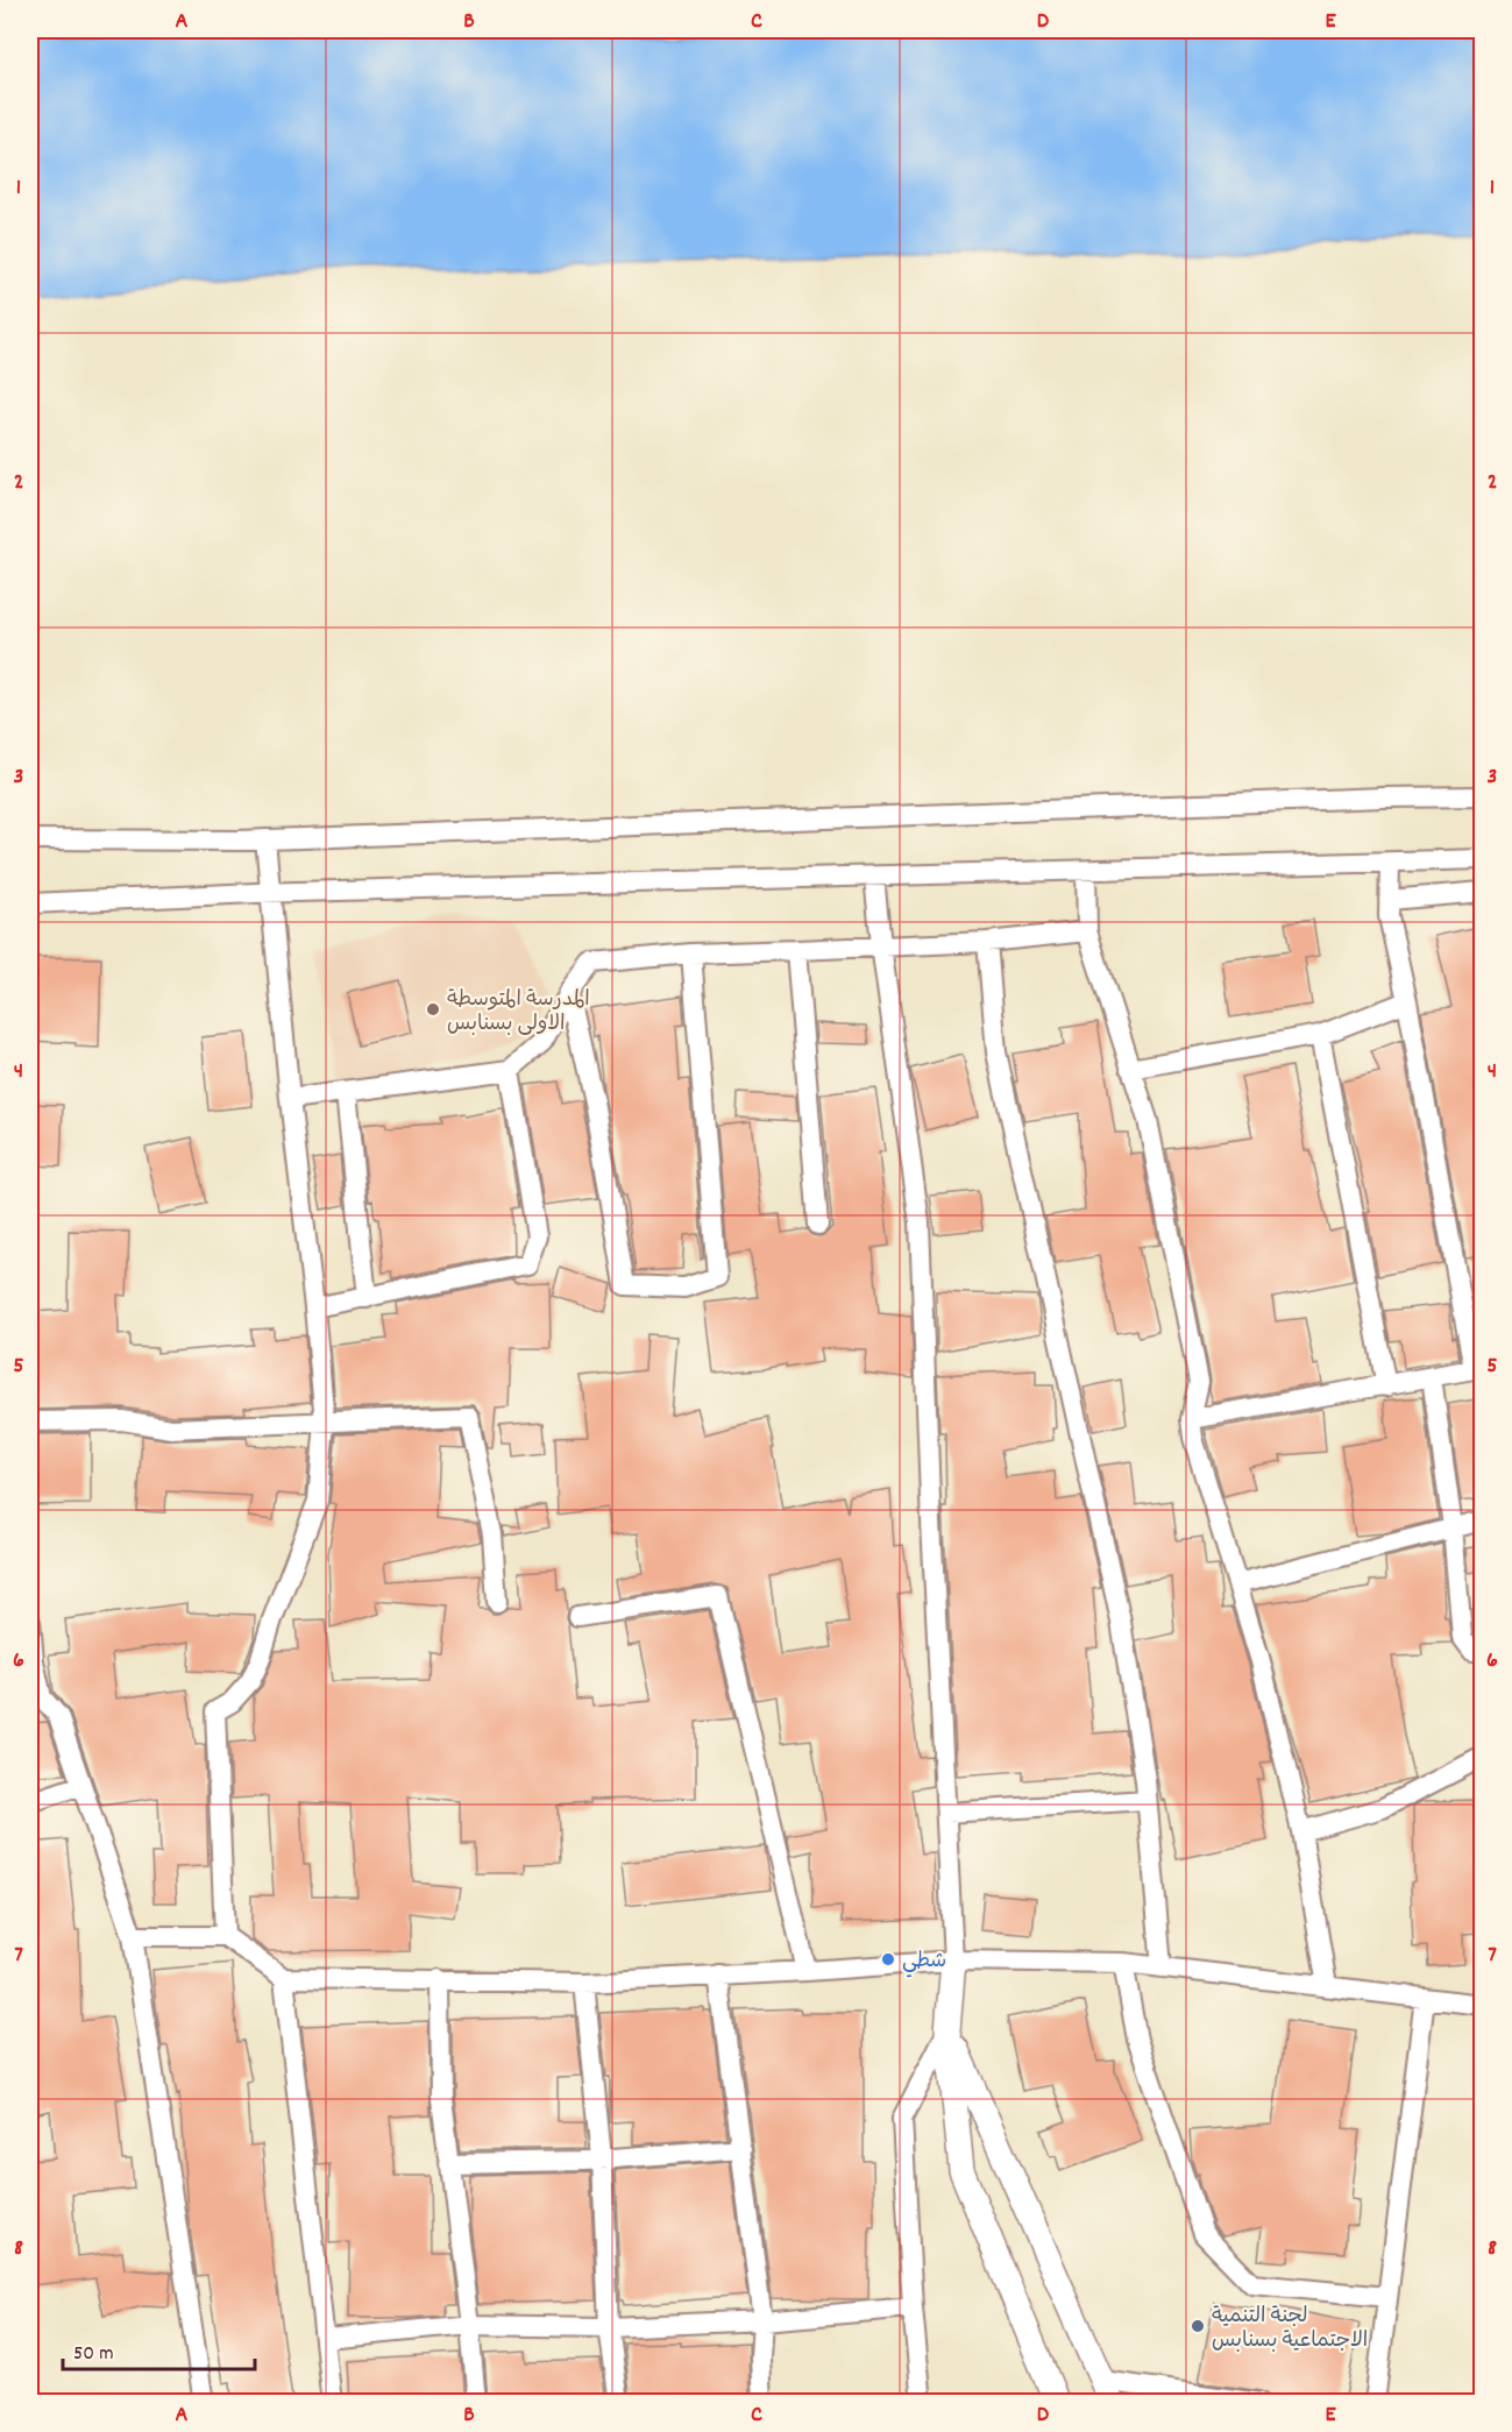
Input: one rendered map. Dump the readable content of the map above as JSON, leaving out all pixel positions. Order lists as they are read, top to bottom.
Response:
{
  "places": ["المدرسة المتوسطة الاولى بسنابس", "شطي", "لجنة التنمية الاجتماعية بسنابس"],
  "scale_bar": "50 m",
  "grid": {
    "columns": [
      "A",
      "B",
      "C",
      "D",
      "E"
    ],
    "rows": [
      "1",
      "2",
      "3",
      "4",
      "5",
      "6",
      "7",
      "8"
    ]
  }
}
